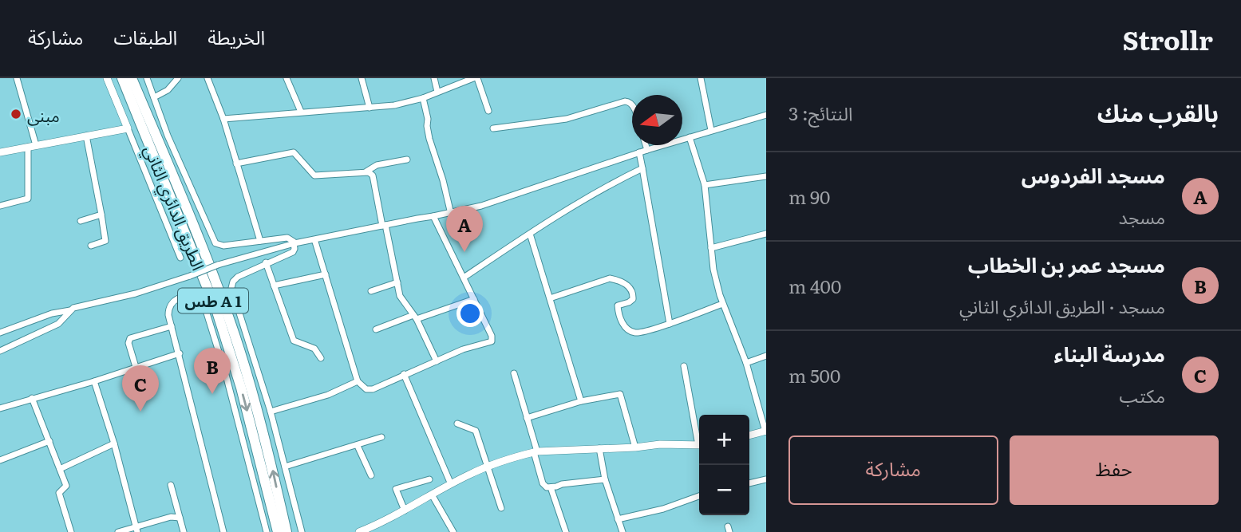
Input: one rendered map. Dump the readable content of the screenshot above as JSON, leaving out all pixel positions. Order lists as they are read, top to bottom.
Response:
{
  "streets": {
    "highway": ["الطريق الدائري الثاني", "طس A 1"]
  },
  "places": ["مبنى"],
  "north": "left",
  "page": {
    "header": "Strollr",
    "nav": ["الخريطة", "الطبقات", "مشاركة"],
    "heading": ["بالقرب منك", "النتائج: 3"],
    "list": [
      {
        "mark": "A",
        "name": "مسجد الفردوس",
        "note": "مسجد",
        "value": "90 m"
      },
      {
        "mark": "B",
        "name": "مسجد عمر بن الخطاب",
        "note": "مسجد · الطريق الدائري الثاني",
        "value": "400 m"
      },
      {
        "mark": "C",
        "name": "مدرسة البناء",
        "note": "مكتب",
        "value": "500 m"
      }
    ],
    "pins": ["A", "B", "C"],
    "map_buttons": ["+", "−"],
    "buttons": ["حفظ", "مشاركة"]
  }
}
